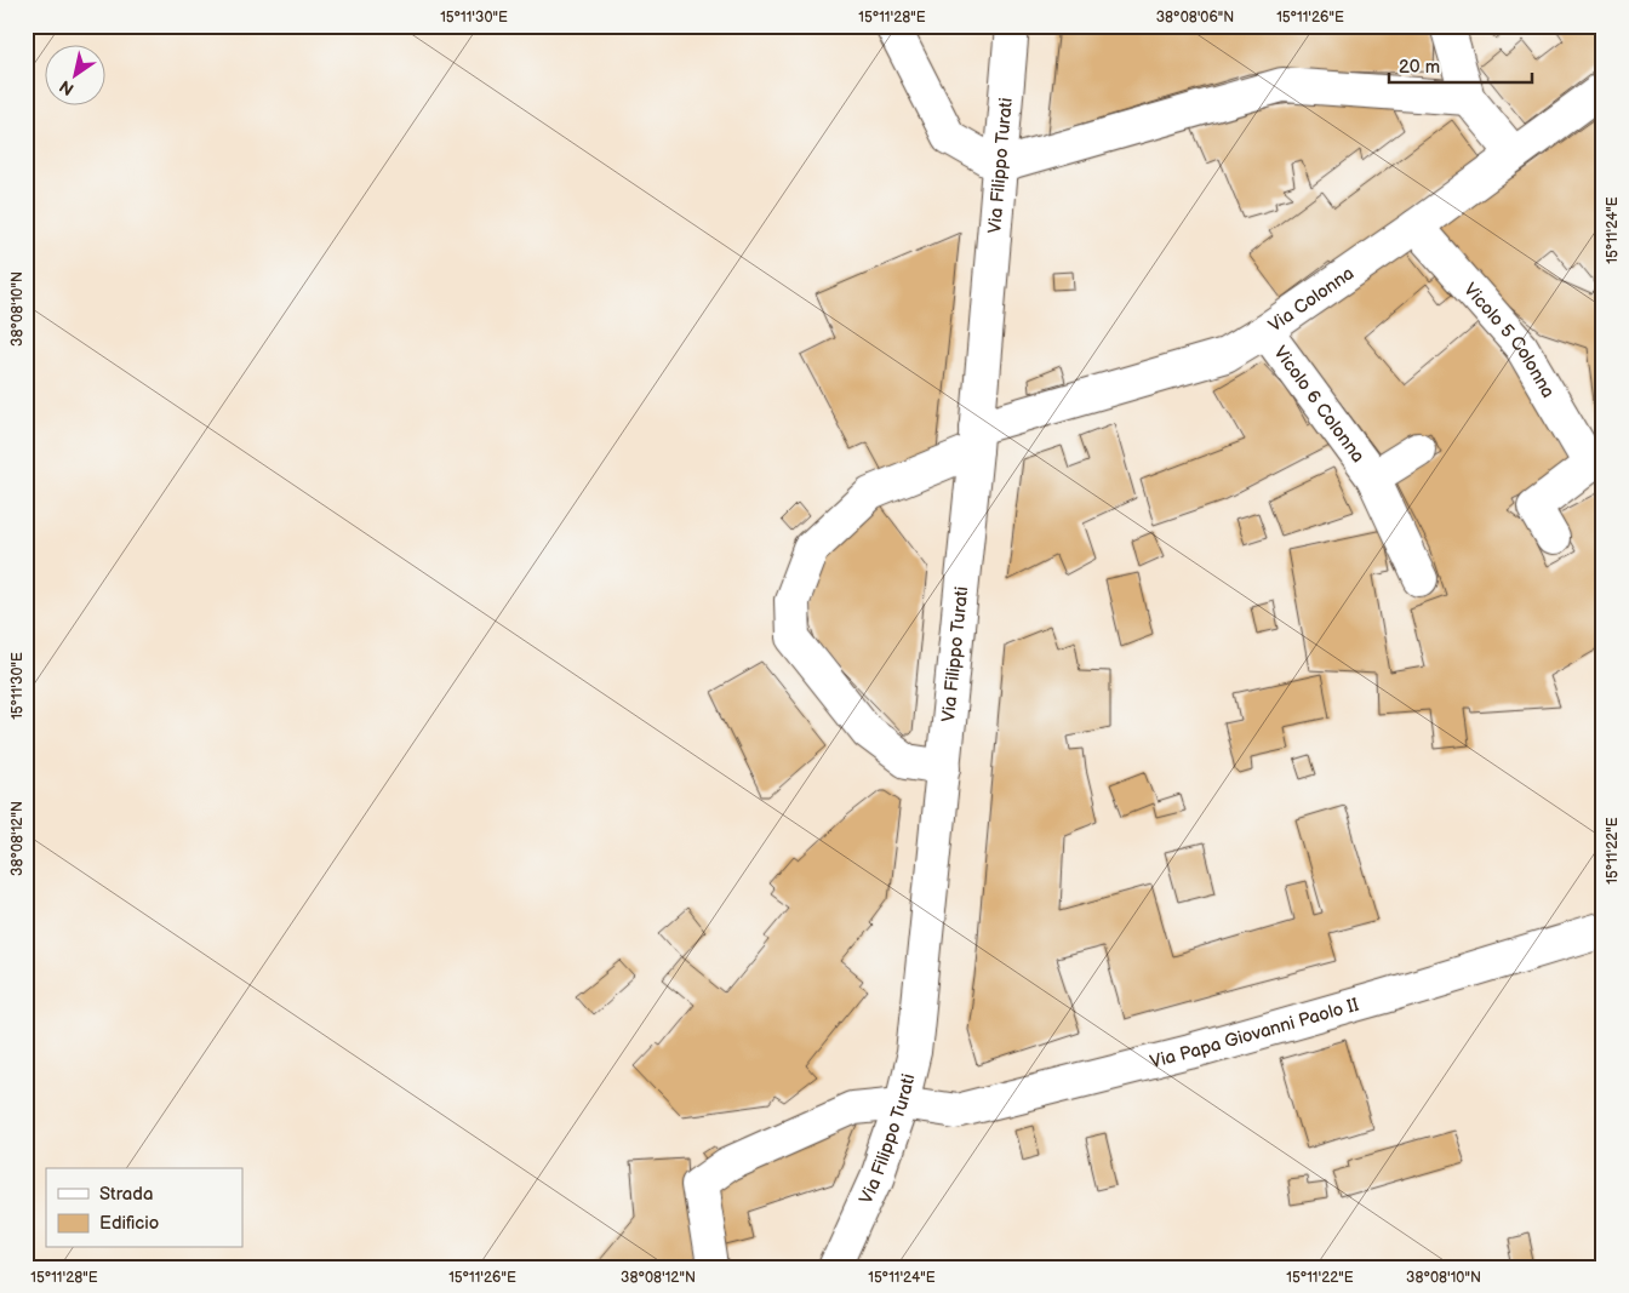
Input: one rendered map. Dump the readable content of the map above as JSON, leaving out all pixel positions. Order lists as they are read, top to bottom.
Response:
{
  "streets": {
    "street": [
      "Via Filippo Turati",
      "Via Colonna",
      "Vicolo 5 Colonna",
      "Vicolo 6 Colonna",
      "Via Papa Giovanni Paolo II"
    ]
  },
  "crossings": [
    ["Via Filippo Turati", "Via Colonna"],
    ["Via Filippo Turati", "Via Papa Giovanni Paolo II"],
    ["Via Colonna", "Vicolo 5 Colonna"],
    ["Via Colonna", "Vicolo 6 Colonna"]
  ],
  "legend": ["Strada", "Edificio"],
  "scale_bar": "20 m",
  "north": "bottom left",
  "coordinates": [
    "15°11'30\"E",
    "15°11'28\"E",
    "38°08'06\"N",
    "15°11'26\"E",
    "15°11'24\"E",
    "38°08'10\"N",
    "38°08'12\"N",
    "15°11'22\"E"
  ]
}
